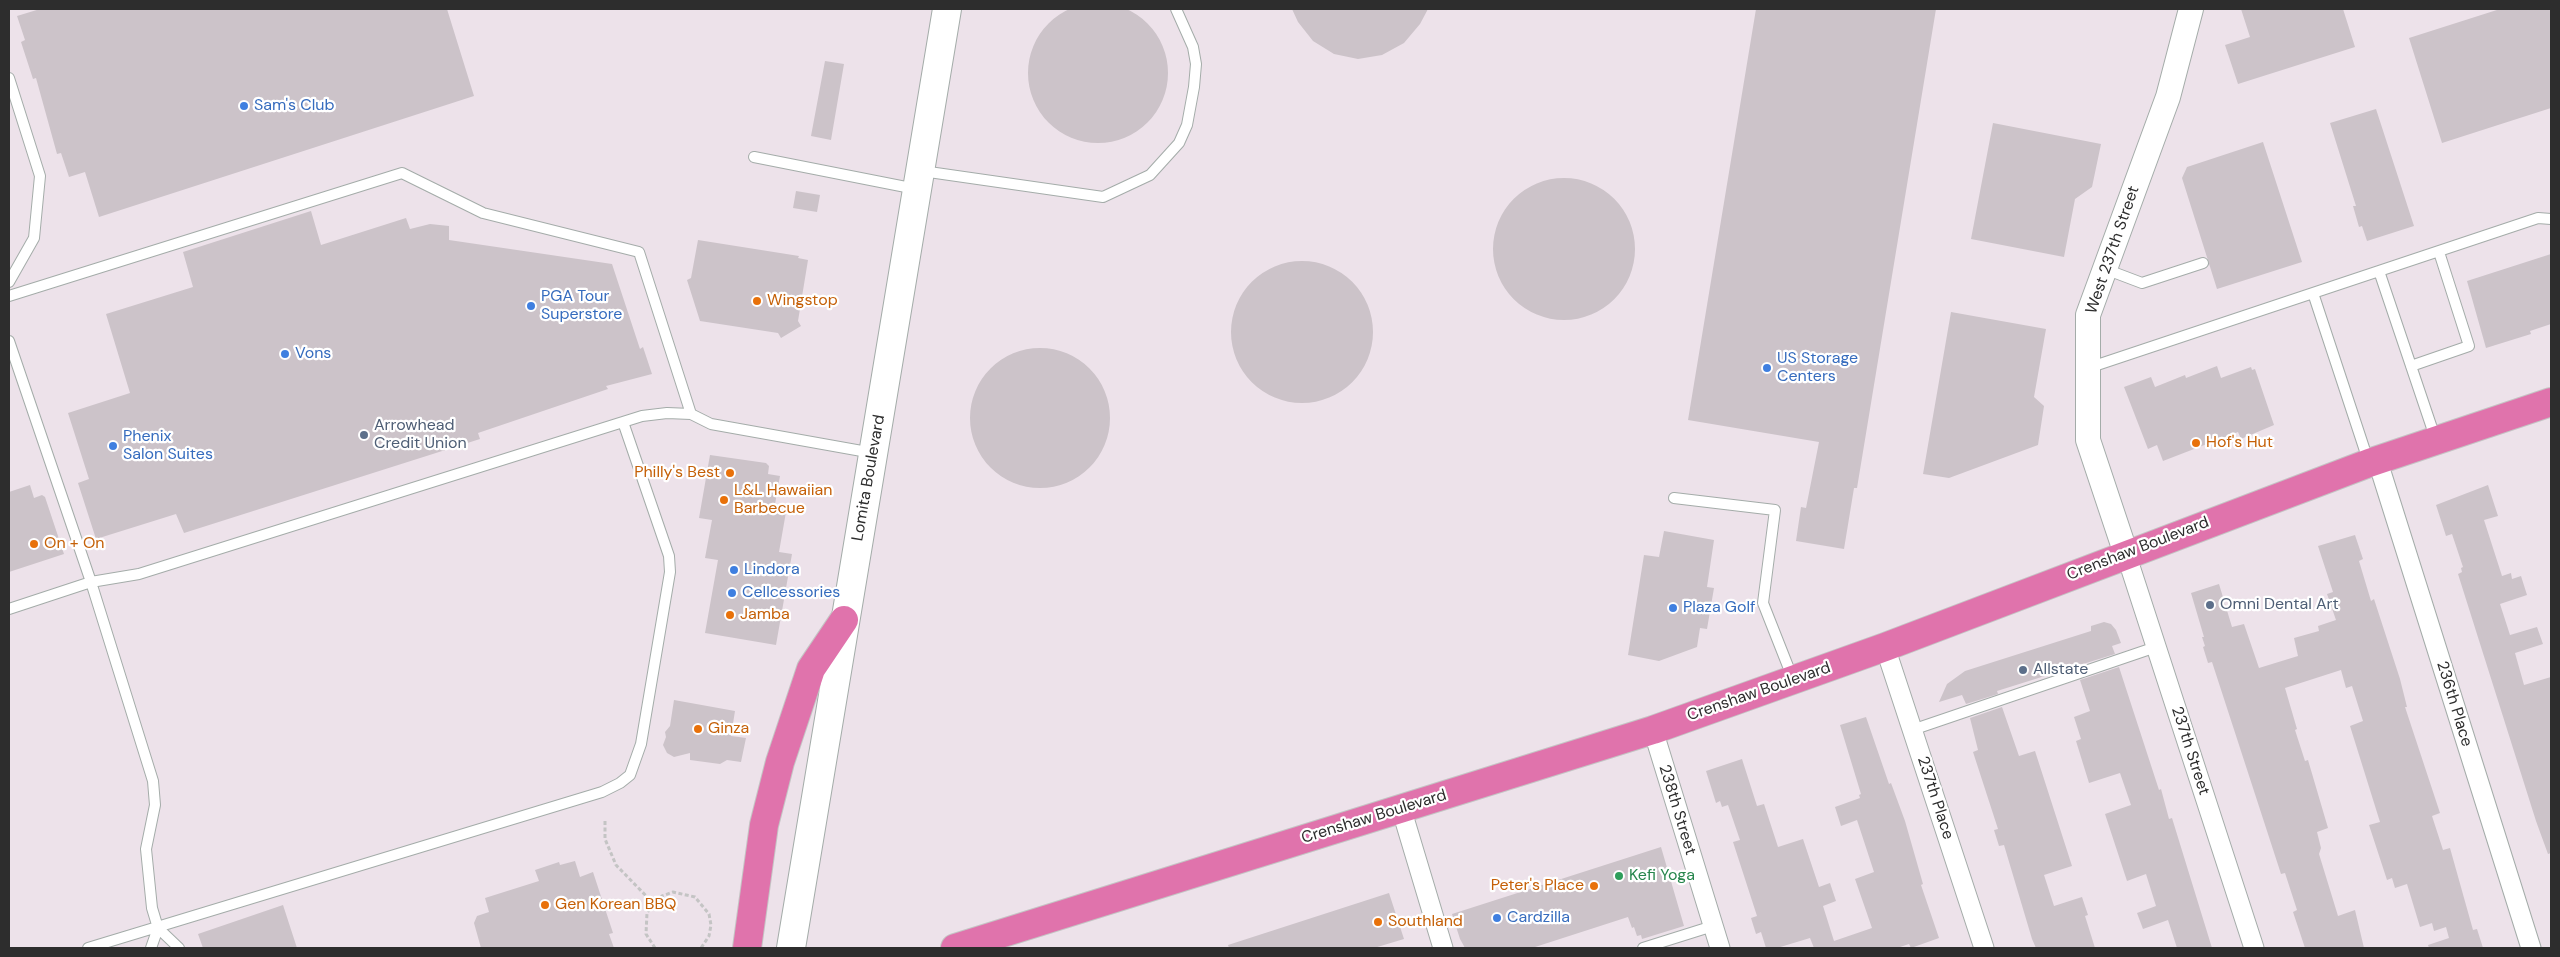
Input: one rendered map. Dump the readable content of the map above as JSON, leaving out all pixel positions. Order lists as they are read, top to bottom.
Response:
{
  "streets": {
    "main road": ["Lomita Boulevard", "Crenshaw Boulevard"],
    "street": [
      "West 237th Street",
      "236th Place",
      "237th Street",
      "237th Place",
      "238th Street"
    ]
  },
  "crossings": [
    ["West 237th Street", "Crenshaw Boulevard"],
    ["West 237th Street", "237th Street"],
    ["Crenshaw Boulevard", "236th Place"],
    ["Crenshaw Boulevard", "237th Street"],
    ["Crenshaw Boulevard", "237th Place"],
    ["Crenshaw Boulevard", "238th Street"]
  ],
  "places": [
    "Sam's Club",
    "Wingstop",
    "PGA Tour Superstore",
    "Vons",
    "US Storage Centers",
    "Arrowhead Credit Union",
    "Hof's Hut",
    "Phenix Salon Suites",
    "Philly's Best",
    "L&L Hawaiian Barbecue",
    "On + On",
    "Lindora",
    "Cellcessories",
    "Omni Dental Art",
    "Plaza Golf",
    "Jamba",
    "Allstate",
    "Ginza",
    "Kefi Yoga",
    "Peter's Place",
    "Gen Korean BBQ",
    "Cardzilla",
    "Southland"
  ]
}
